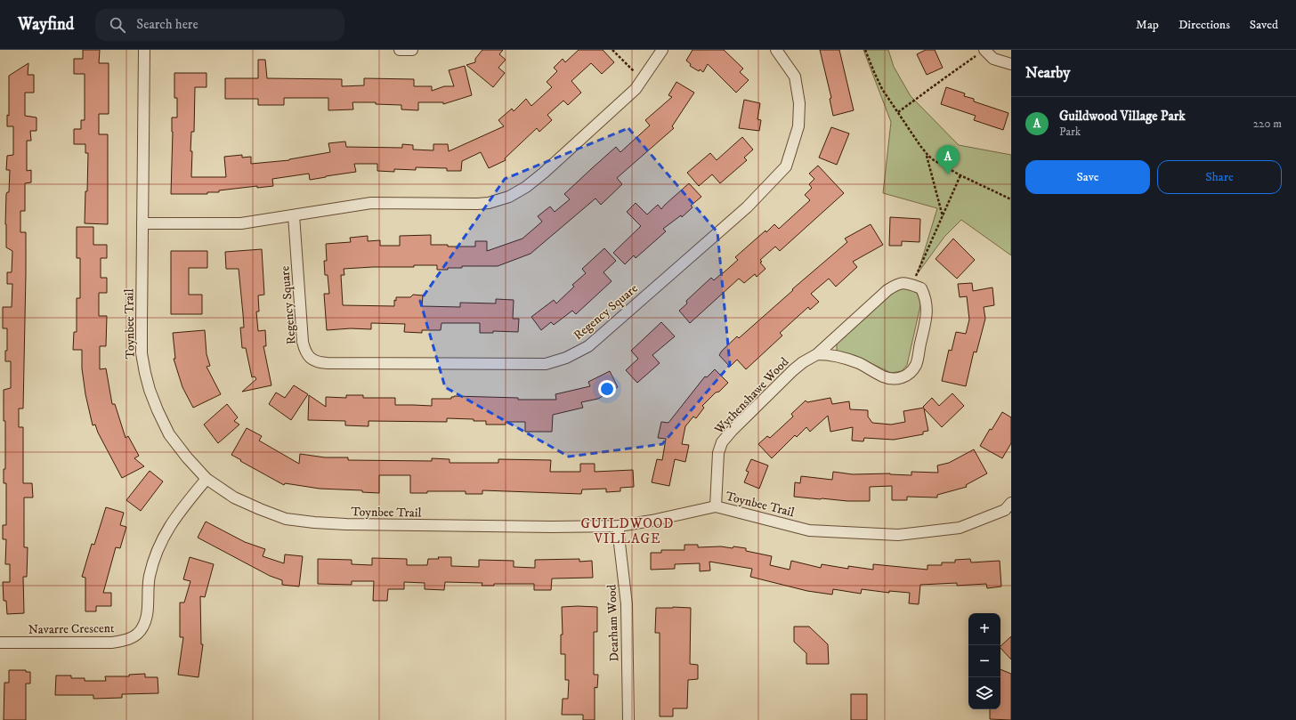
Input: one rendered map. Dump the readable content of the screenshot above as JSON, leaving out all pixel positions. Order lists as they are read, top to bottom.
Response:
{
  "streets": {
    "street": [
      "Regency Square",
      "Toynbee Trail",
      "Wythenshawe Wood",
      "Dearham Wood",
      "Navarre Crescent"
    ]
  },
  "crossings": [
    ["Toynbee Trail", "Wythenshawe Wood"],
    ["Toynbee Trail", "Dearham Wood"],
    ["Toynbee Trail", "Navarre Crescent"]
  ],
  "districts": ["GUILDWOOD VILLAGE"],
  "page": {
    "header": "Wayfind",
    "search": "Search here",
    "nav": ["Map", "Directions", "Saved"],
    "heading": "Nearby",
    "list": [
      {
        "mark": "A",
        "name": "Guildwood Village Park",
        "note": "Park",
        "value": "220 m"
      }
    ],
    "pins": "A",
    "buttons": ["Save", "Share"],
    "map_buttons": ["+", "−"]
  }
}
